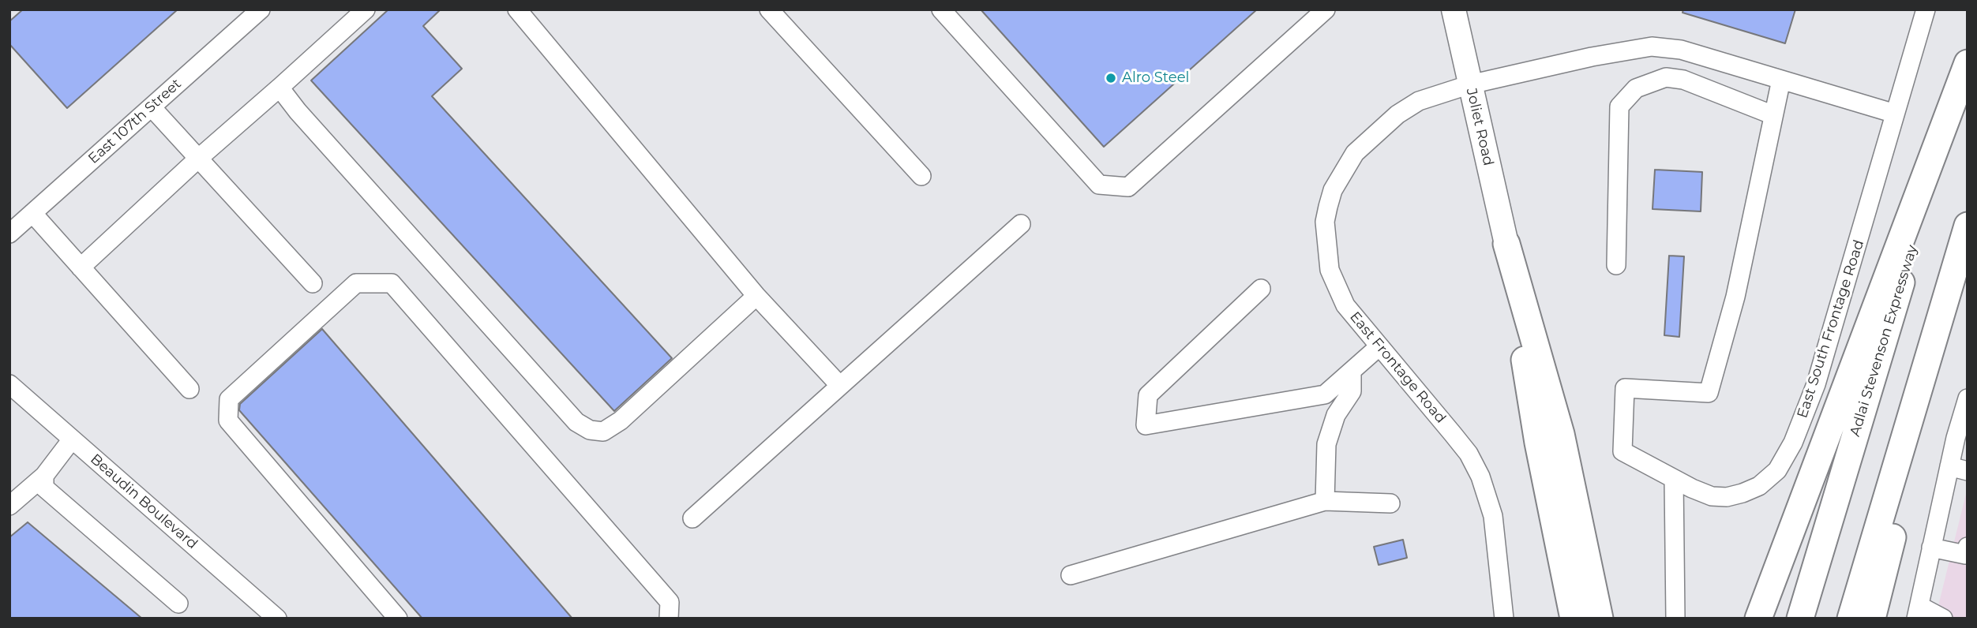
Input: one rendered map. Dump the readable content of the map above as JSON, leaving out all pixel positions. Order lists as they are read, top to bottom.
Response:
{
  "streets": {
    "highway": ["Adlai Stevenson Expressway"],
    "main road": ["Joliet Road"],
    "street": [
      "East 107th Street",
      "East South Frontage Road",
      "East Frontage Road",
      "Beaudin Boulevard"
    ]
  },
  "crossings": [
    ["Joliet Road", "East Frontage Road"]
  ],
  "places": ["Alro Steel"]
}
